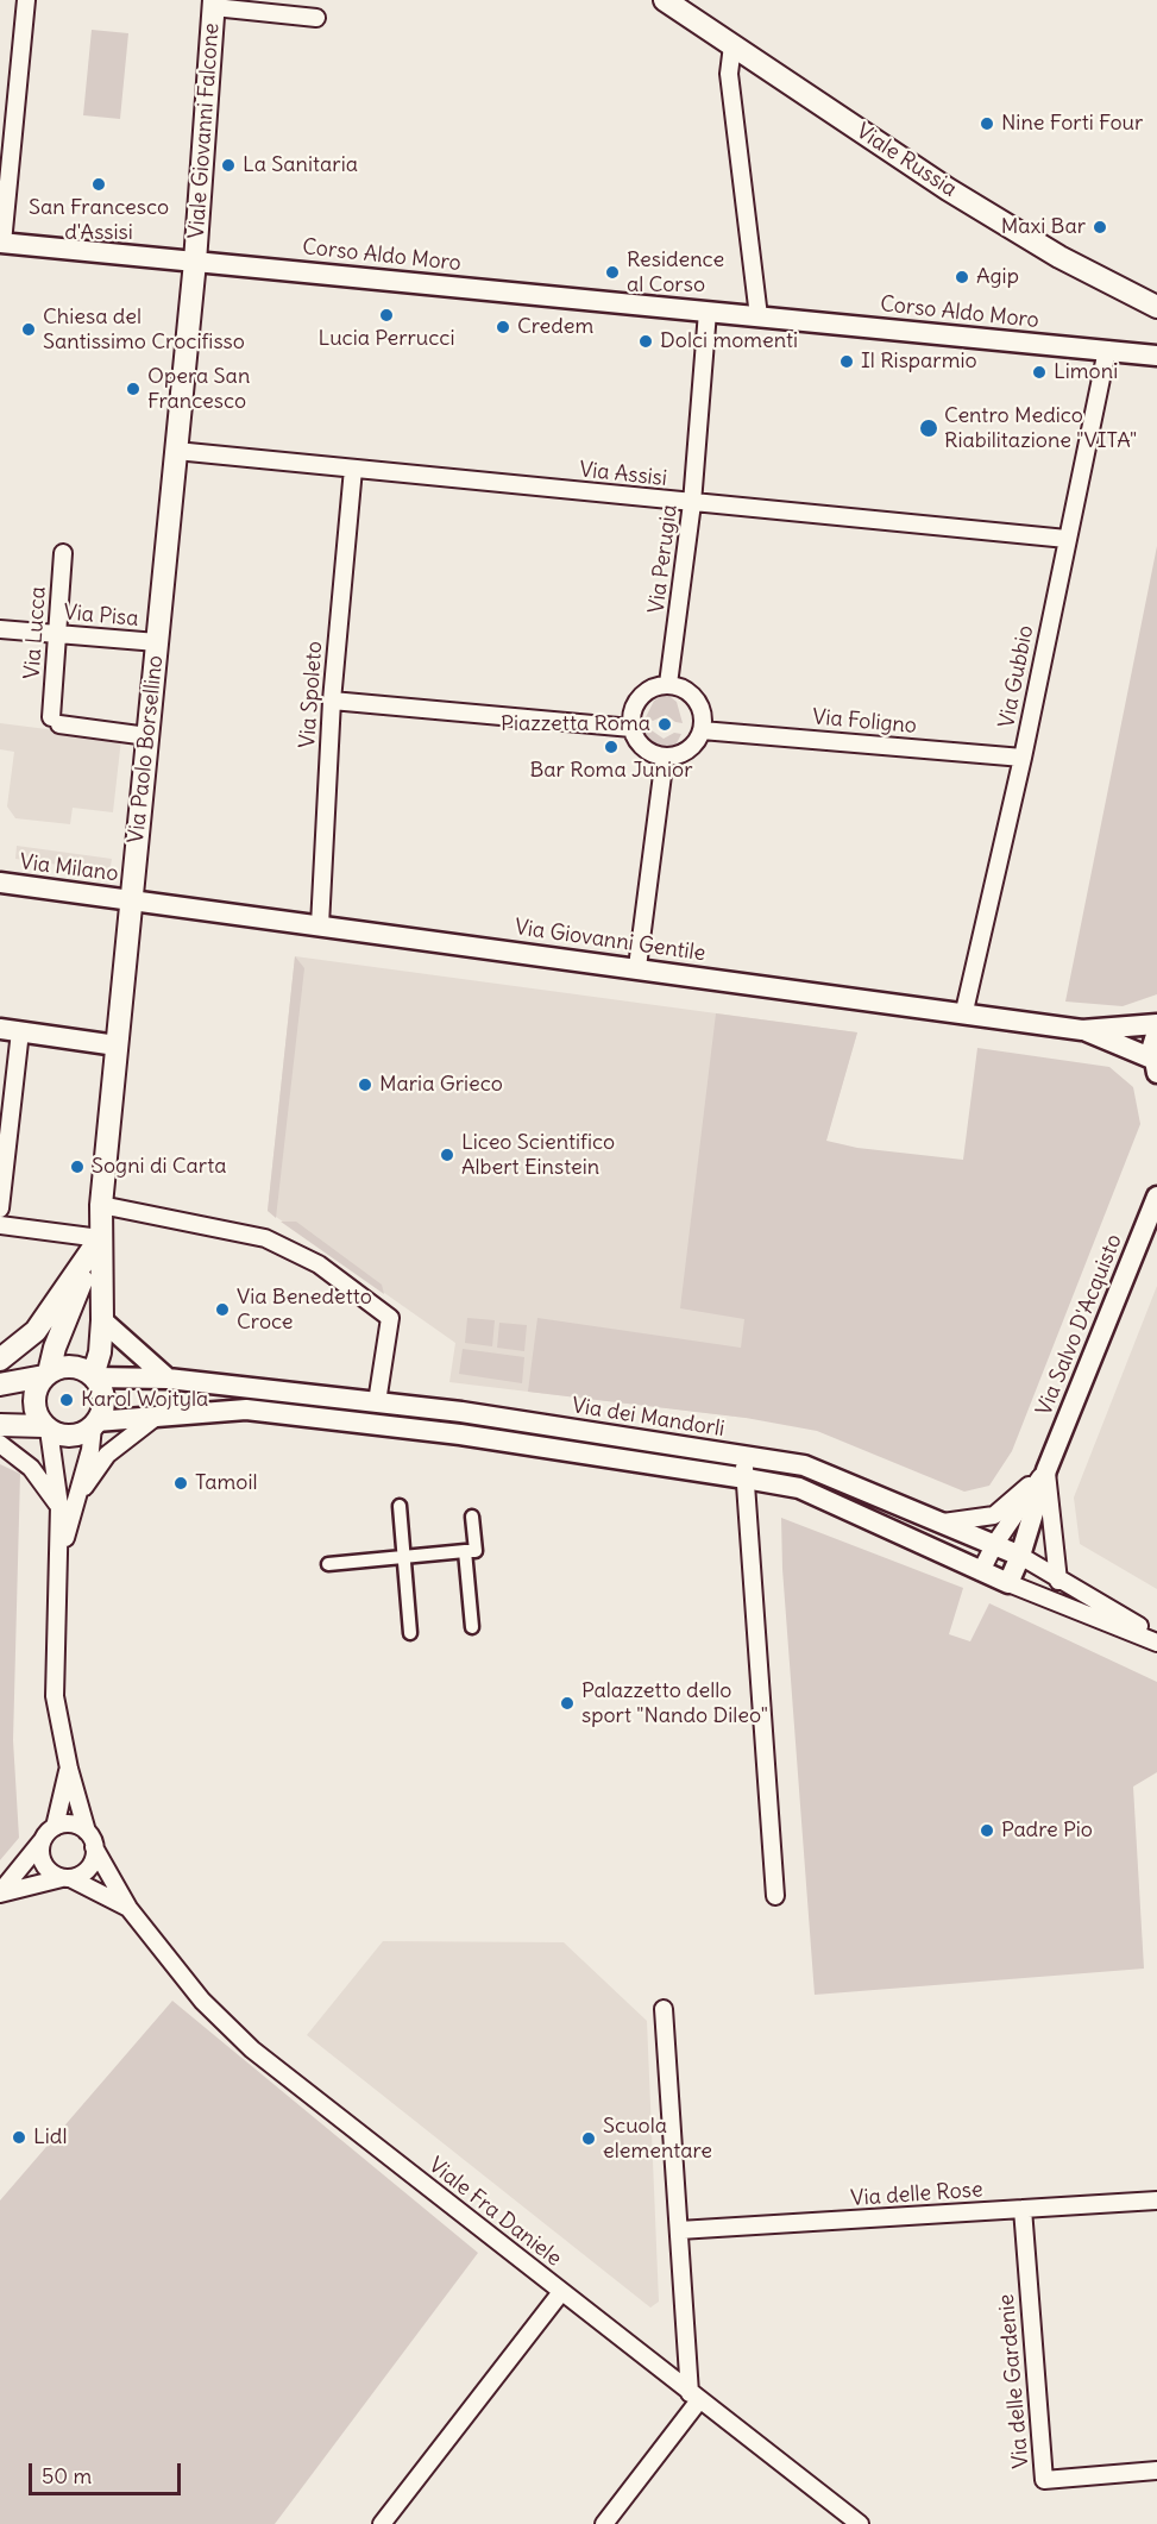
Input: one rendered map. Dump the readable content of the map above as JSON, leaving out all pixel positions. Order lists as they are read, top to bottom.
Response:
{
  "streets": {
    "main road": ["Viale Giovanni Falcone", "Viale Russia", "Via Paolo Borsellino"],
    "street": [
      "Corso Aldo Moro",
      "Via Assisi",
      "Via Perugia",
      "Via Pisa",
      "Via Lucca",
      "Via Gubbio",
      "Via Spoleto",
      "Via Foligno",
      "Via Milano",
      "Via Giovanni Gentile",
      "Via Salvo D'Acquisto",
      "Via dei Mandorli",
      "Via delle Rose",
      "Viale Fra Daniele",
      "Via delle Gardenie"
    ]
  },
  "crossings": [
    ["Viale Giovanni Falcone", "Corso Aldo Moro"],
    ["Viale Giovanni Falcone", "Via Paolo Borsellino"],
    ["Corso Aldo Moro", "Via Perugia"],
    ["Corso Aldo Moro", "Via Gubbio"],
    ["Corso Aldo Moro", "Via Paolo Borsellino"],
    ["Via Assisi", "Via Perugia"],
    ["Via Assisi", "Via Gubbio"],
    ["Via Assisi", "Via Spoleto"],
    ["Via Assisi", "Via Paolo Borsellino"],
    ["Via Perugia", "Via Foligno"],
    ["Via Pisa", "Via Lucca"],
    ["Via Pisa", "Via Paolo Borsellino"],
    ["Via Lucca", "Via Paolo Borsellino"],
    ["Via Gubbio", "Via Foligno"],
    ["Via Gubbio", "Via Giovanni Gentile"],
    ["Via Spoleto", "Via Giovanni Gentile"],
    ["Via Paolo Borsellino", "Via Milano"],
    ["Via Paolo Borsellino", "Via Giovanni Gentile"],
    ["Via Paolo Borsellino", "Via dei Mandorli"],
    ["Via Paolo Borsellino", "Viale Fra Daniele"],
    ["Via Milano", "Via Giovanni Gentile"],
    ["Via Salvo D'Acquisto", "Via dei Mandorli"],
    ["Via dei Mandorli", "Viale Fra Daniele"],
    ["Via delle Rose", "Via delle Gardenie"]
  ],
  "places": [
    "Nine Forti Four",
    "La Sanitaria",
    "San Francesco d'Assisi",
    "Maxi Bar",
    "Residence al Corso",
    "Agip",
    "Lucia Perrucci",
    "Credem",
    "Chiesa del Santissimo Crocifisso",
    "Dolci momenti",
    "Il Risparmio",
    "Limoni",
    "Opera San Francesco",
    "Centro Medico Riabilitazione \"VITA\"",
    "Piazzetta Roma",
    "Bar Roma Junior",
    "Maria Grieco",
    "Liceo Scientifico Albert Einstein",
    "Sogni di Carta",
    "Via Benedetto Croce",
    "Karol Wojtyla",
    "Tamoil",
    "Palazzetto dello sport \"Nando Dileo\"",
    "Padre Pio",
    "Lidl",
    "Scuola elementare"
  ],
  "scale_bar": "50 m"
}
